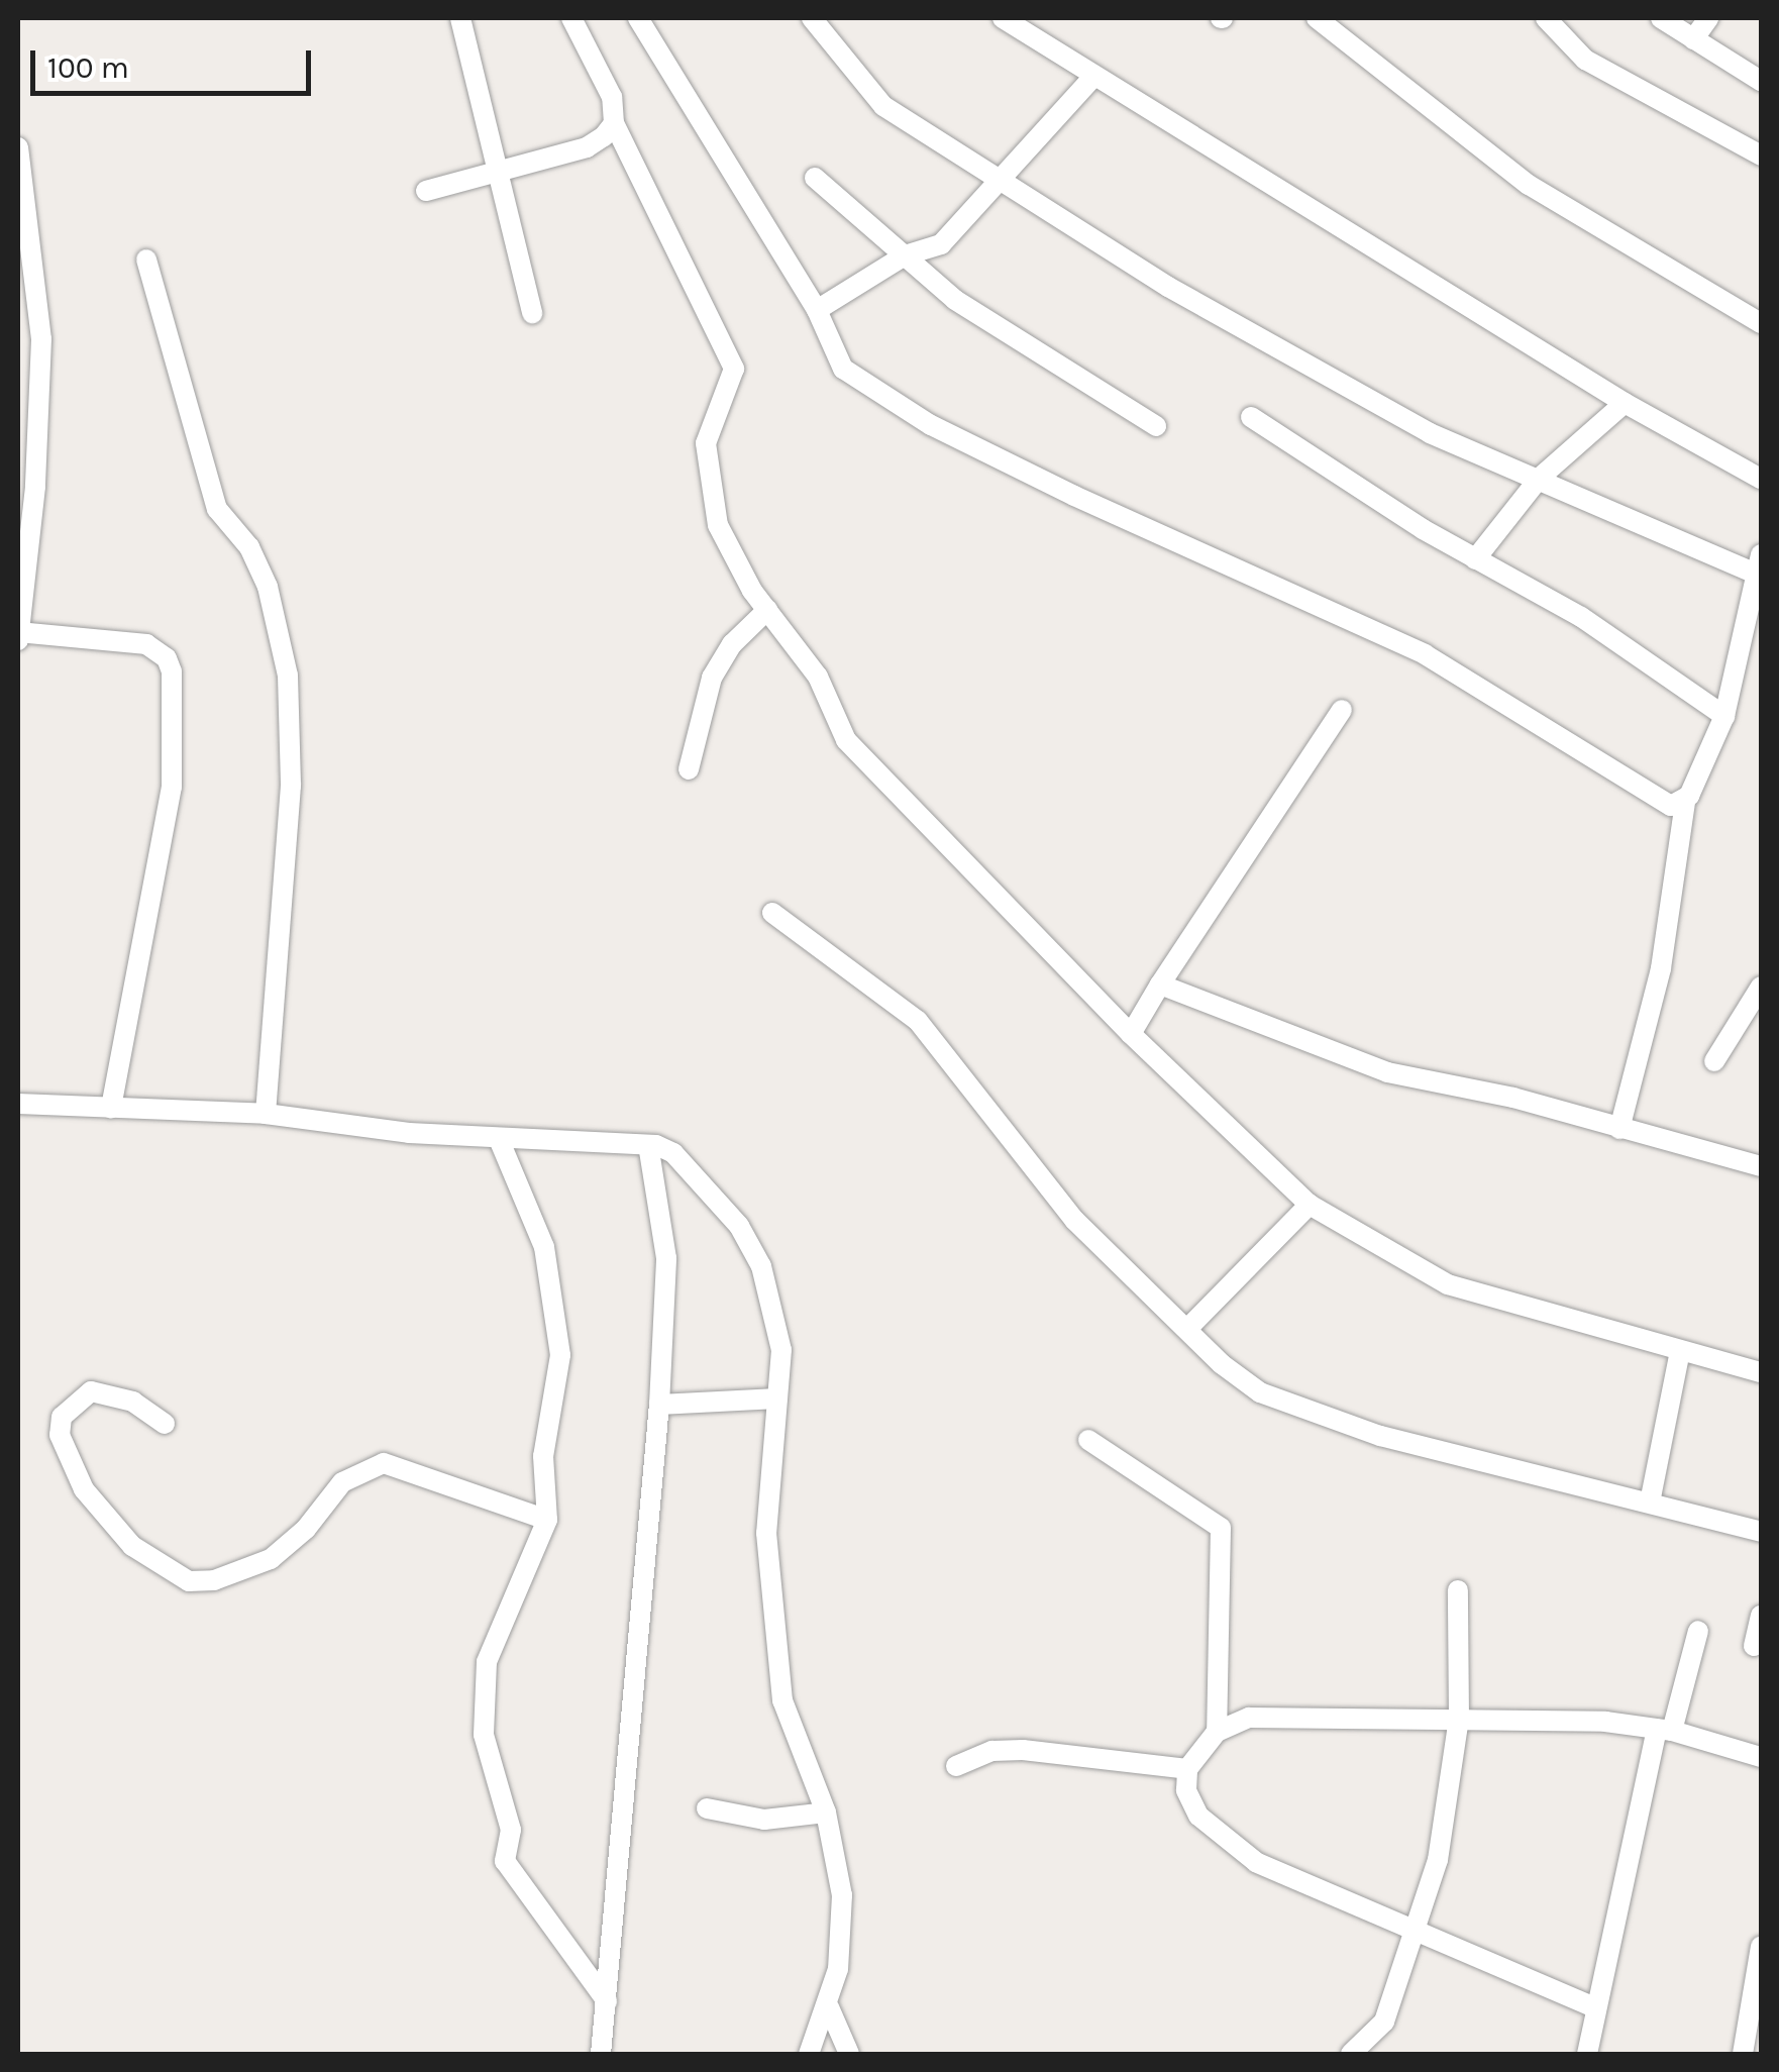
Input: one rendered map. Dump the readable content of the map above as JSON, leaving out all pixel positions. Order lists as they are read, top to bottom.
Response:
{
  "scale_bar": "100 m"
}
